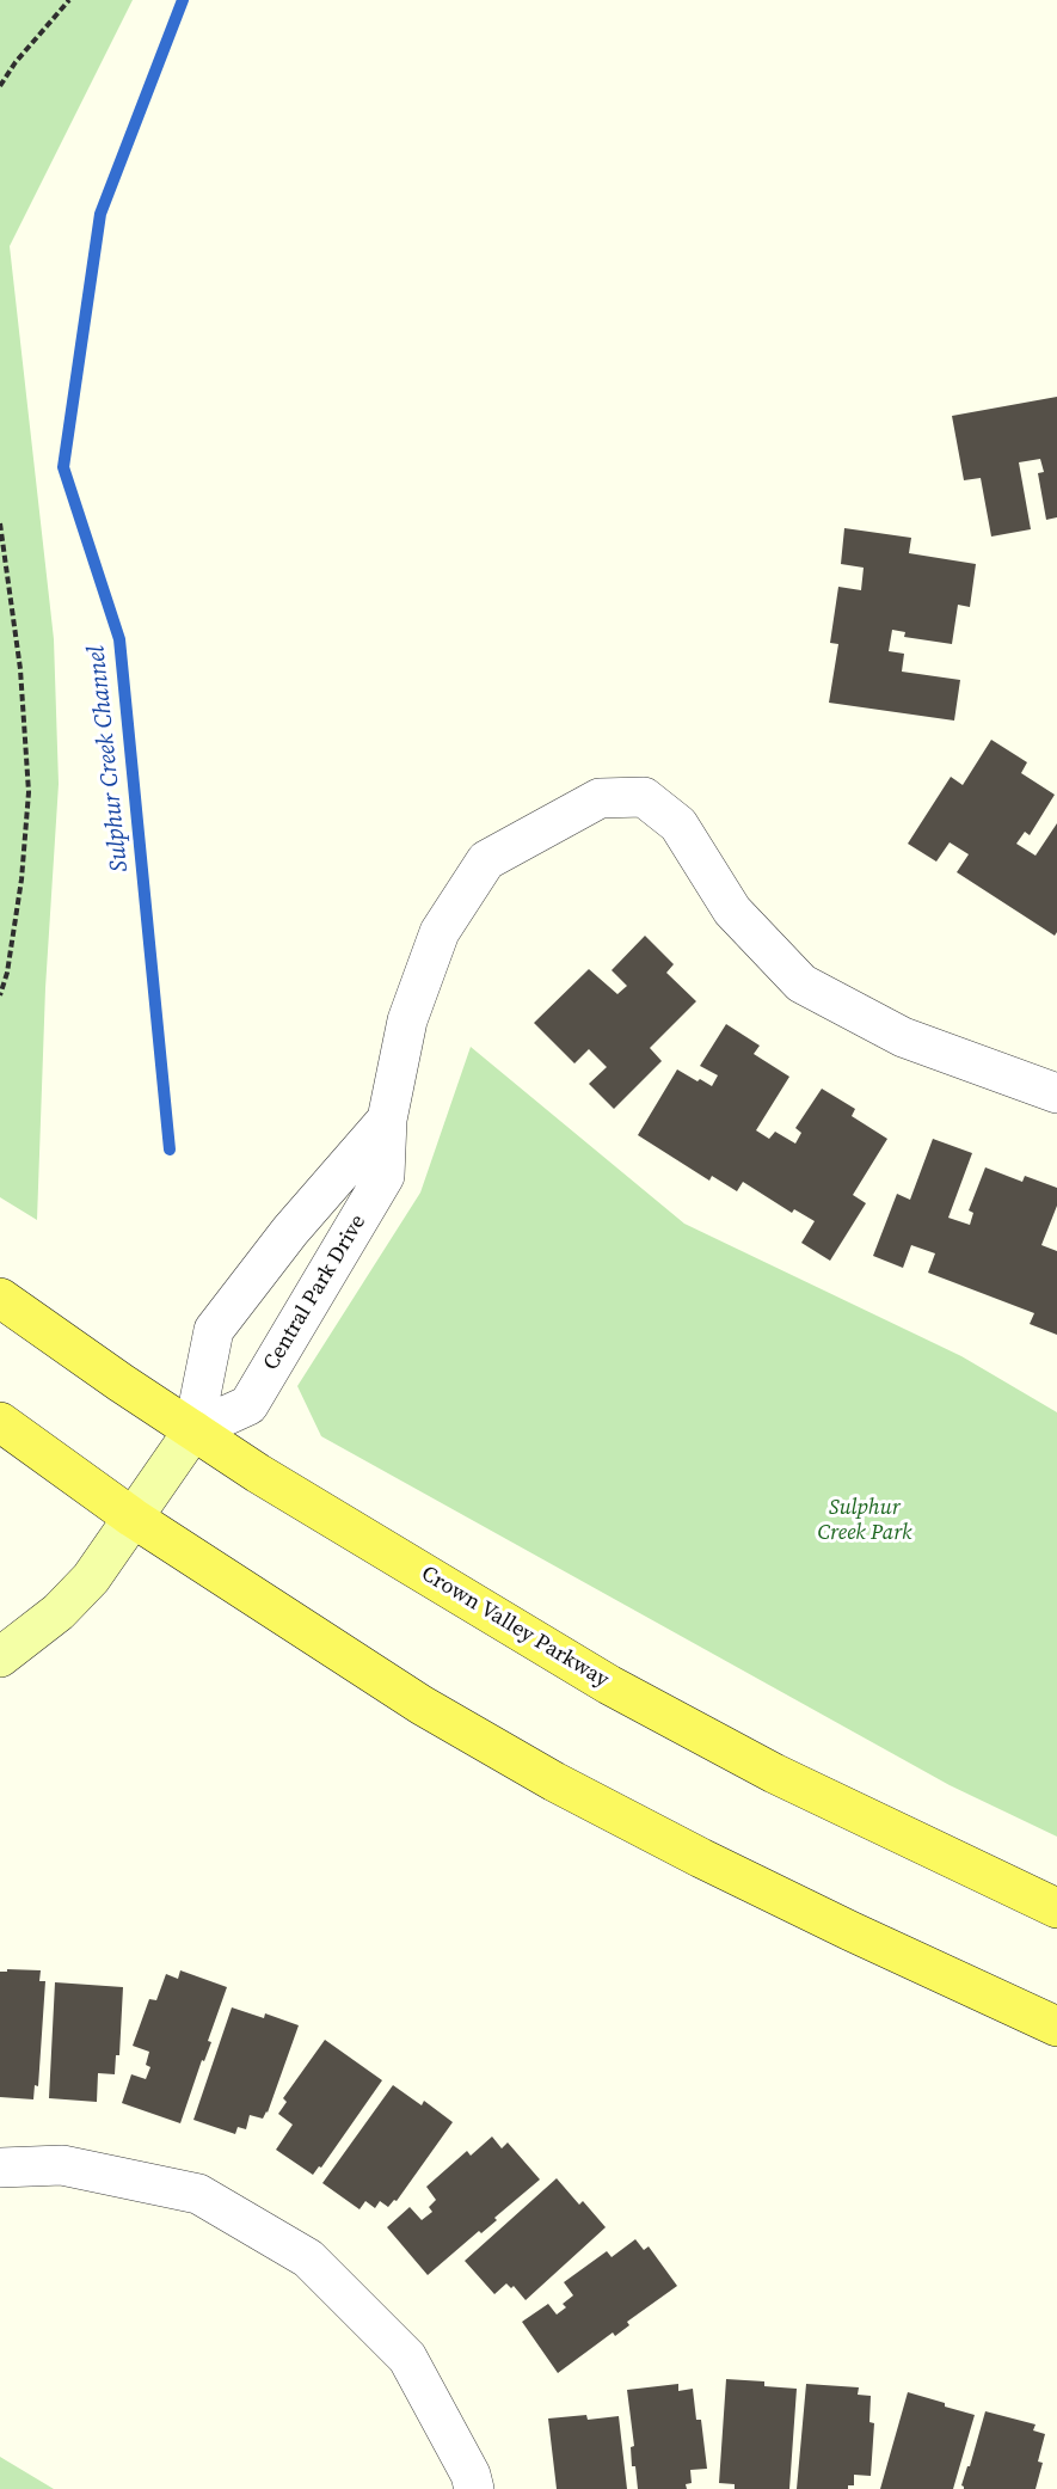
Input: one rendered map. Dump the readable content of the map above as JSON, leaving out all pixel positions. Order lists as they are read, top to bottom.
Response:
{
  "streets": {
    "main road": ["Crown Valley Parkway"],
    "street": ["Central Park Drive"]
  },
  "crossings": [
    ["Central Park Drive", "Crown Valley Parkway"]
  ],
  "water": ["Sulphur Creek Channel"],
  "parks": ["Sulphur Creek Park"]
}
